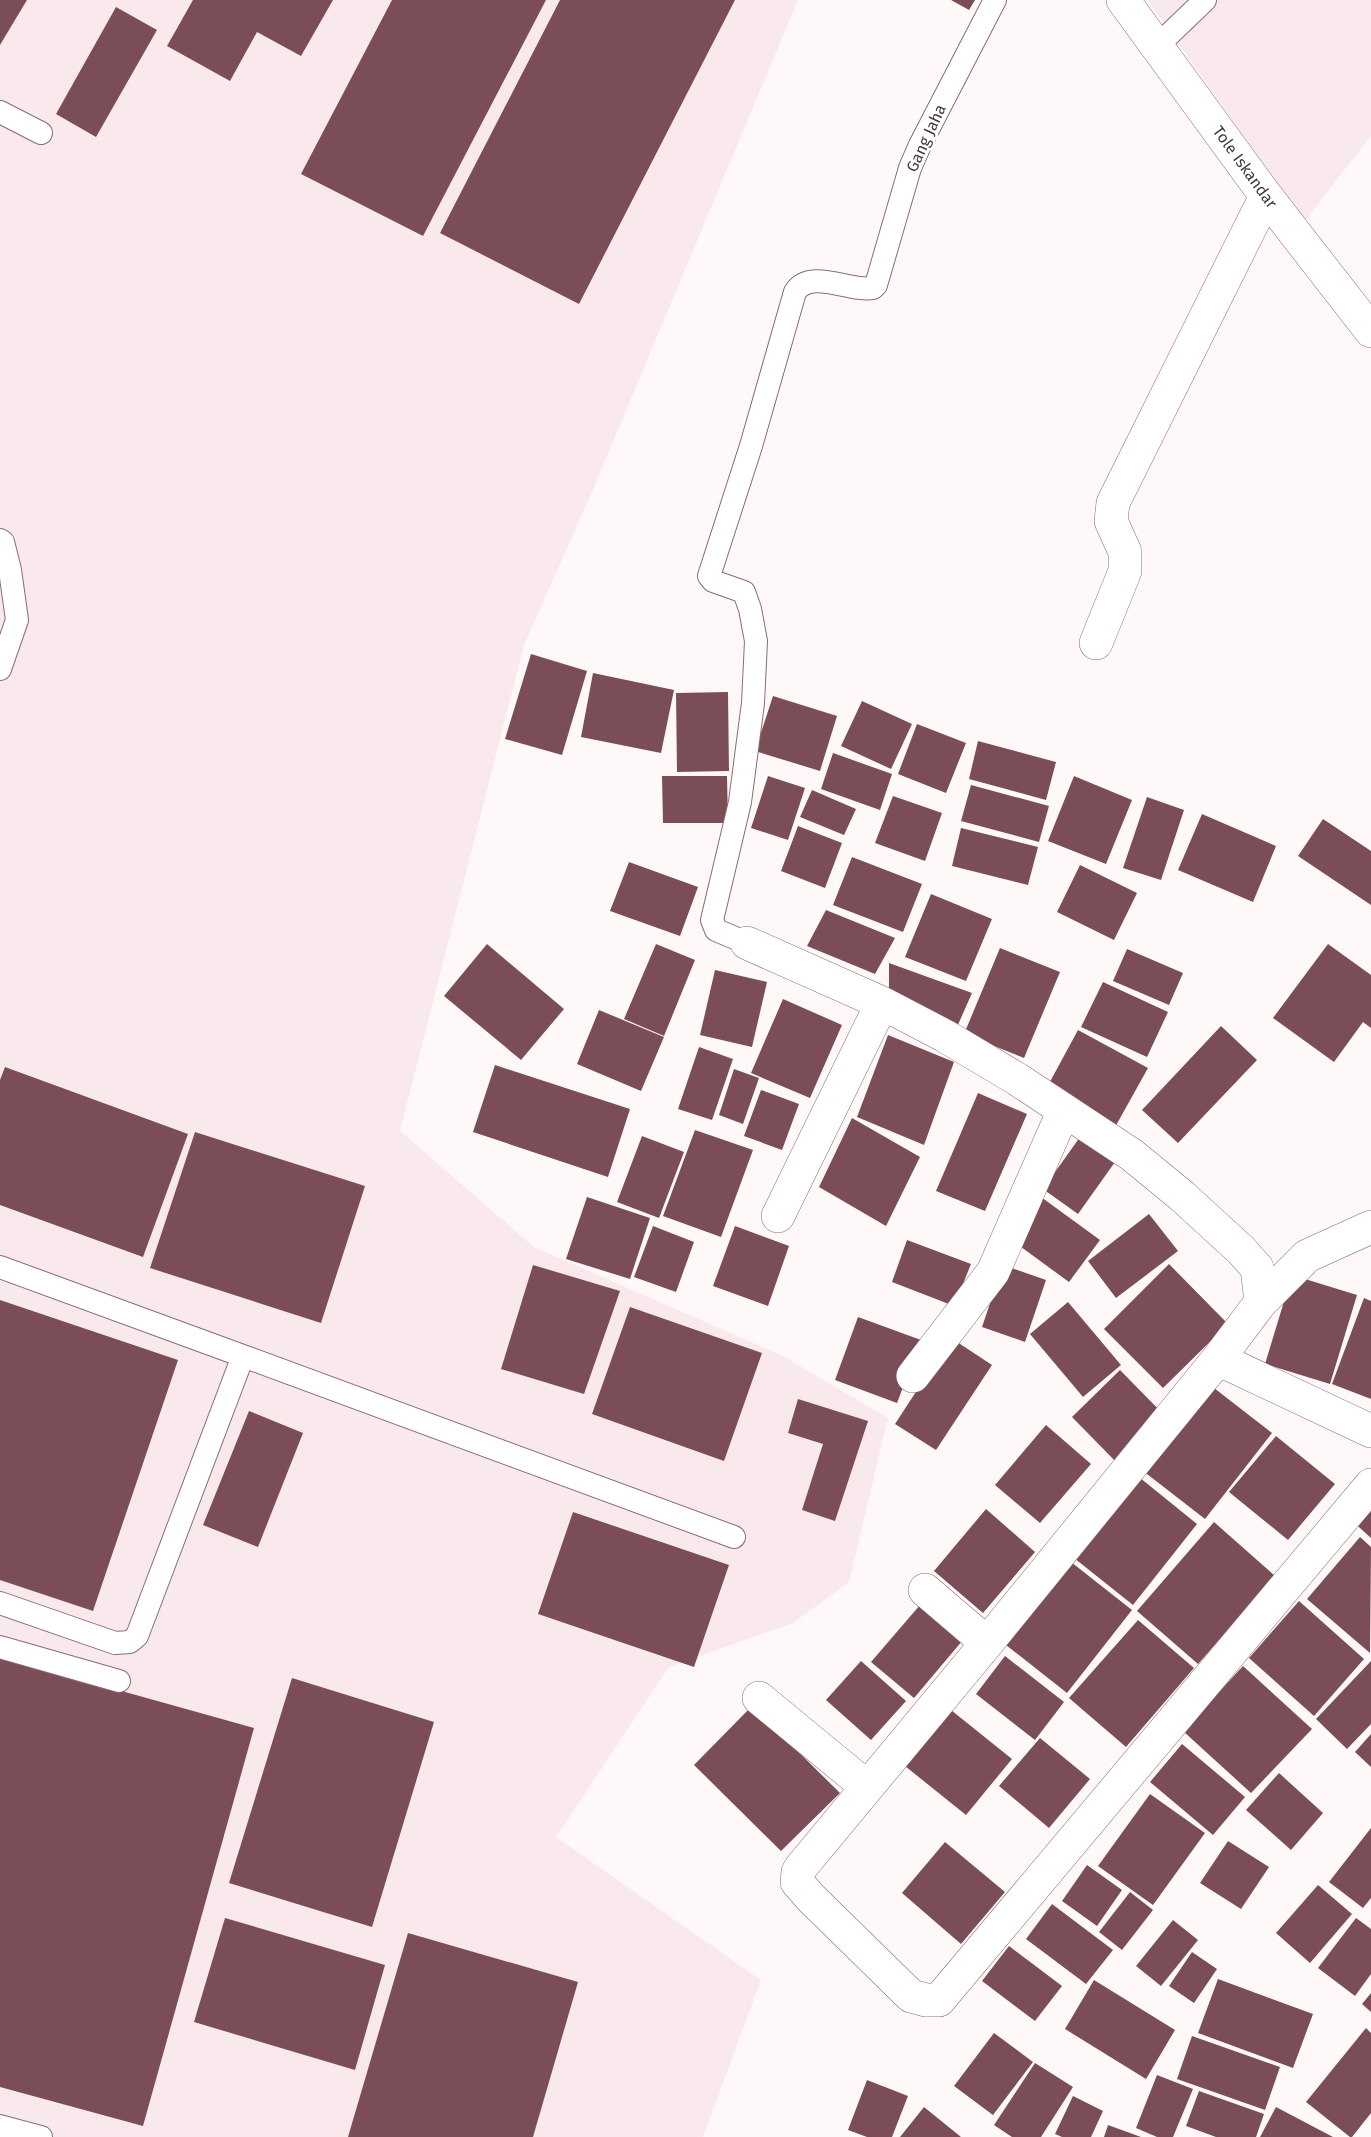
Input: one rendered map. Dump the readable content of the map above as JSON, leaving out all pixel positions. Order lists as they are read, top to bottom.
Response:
{
  "streets": {
    "street": ["Tole Iskandar"],
    "lane": ["Gang Jaha"]
  }
}
